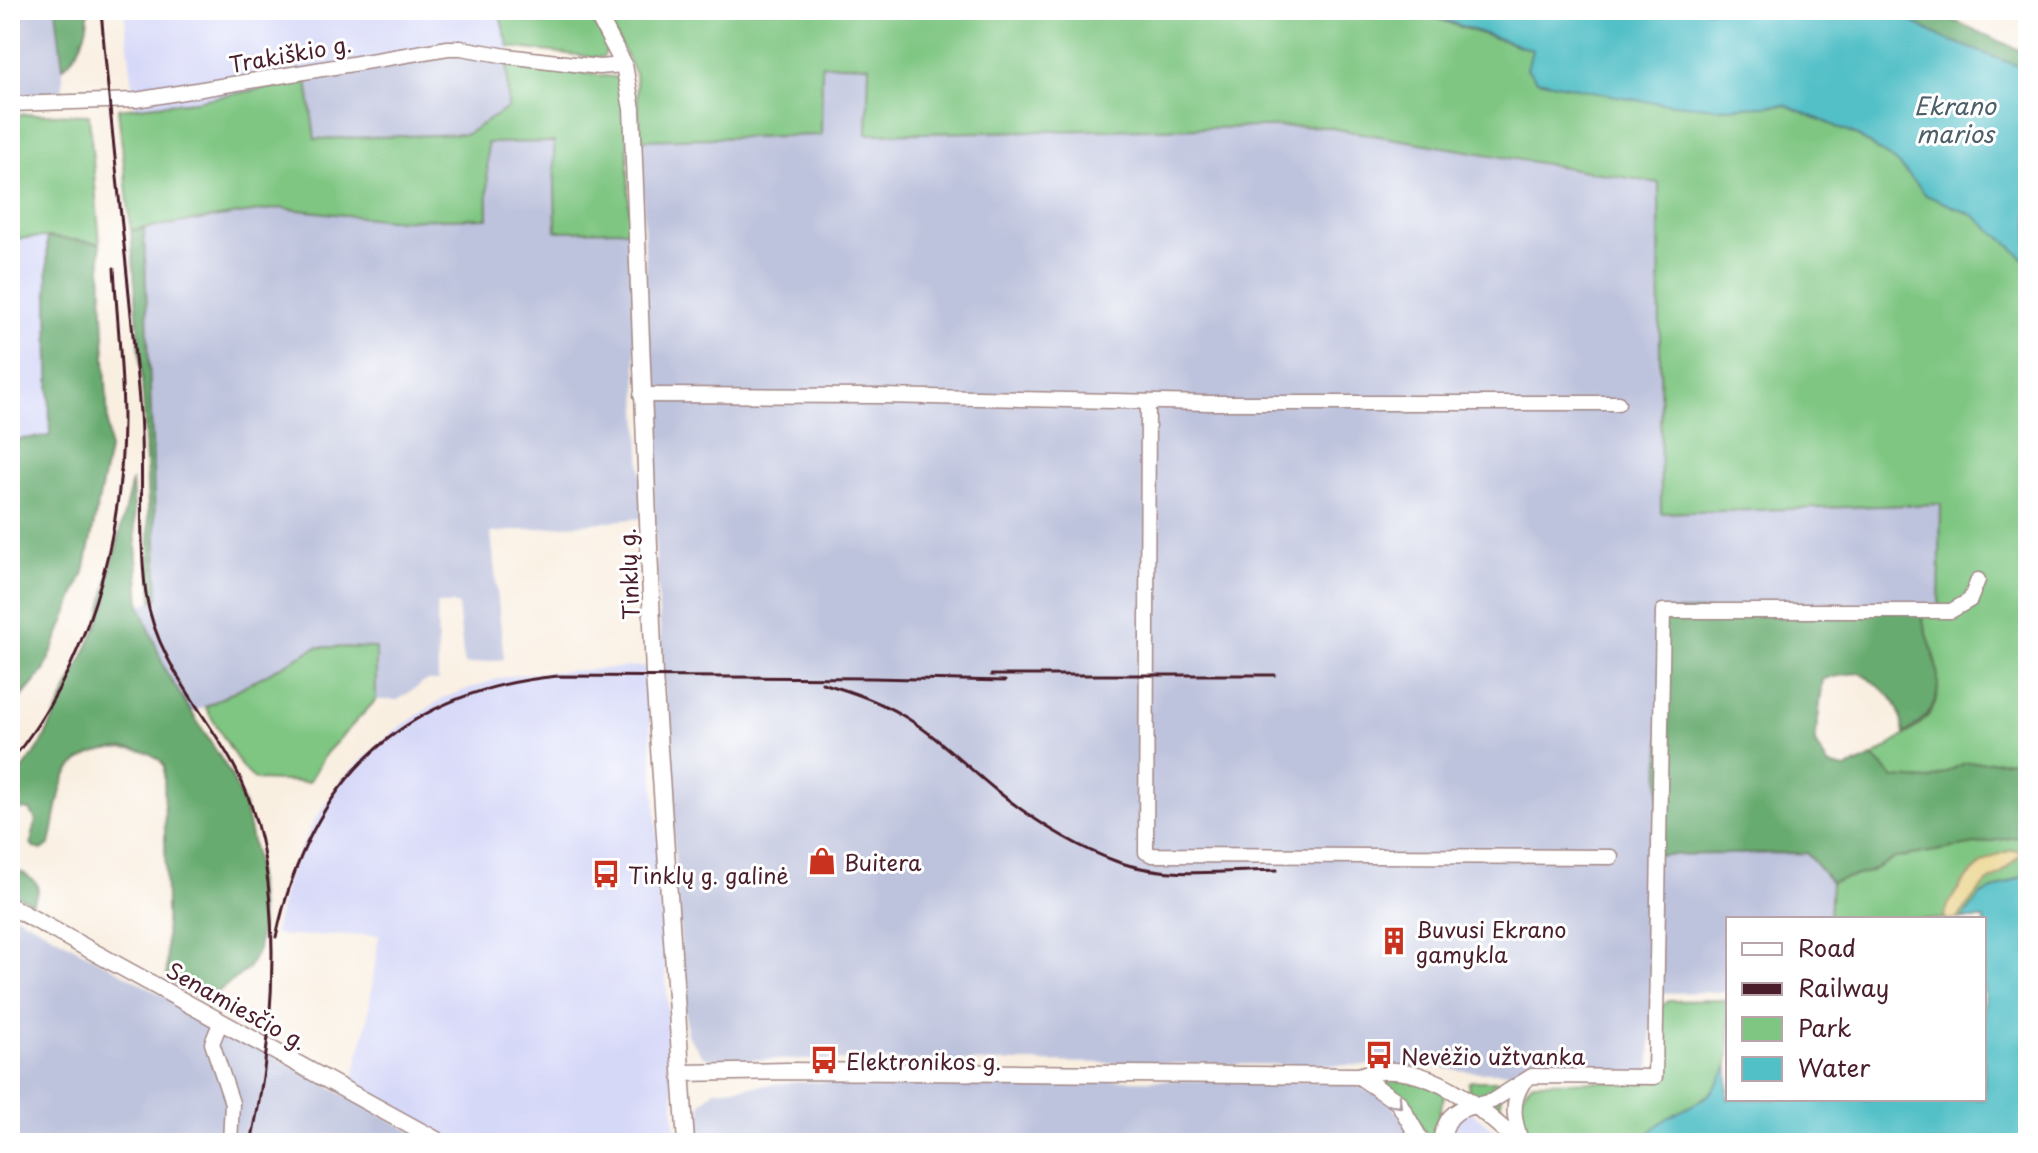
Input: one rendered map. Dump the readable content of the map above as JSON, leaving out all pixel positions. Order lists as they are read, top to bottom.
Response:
{
  "streets": {
    "main road": ["Tinklų g.", "Senamiesčio g."],
    "street": ["Trakiškio g."]
  },
  "crossings": [
    ["Trakiškio g.", "Tinklų g."]
  ],
  "water": ["Ekrano marios"],
  "places": {
    "shop": ["Buitera"],
    "bus stop": ["Tinklų g. galinė", "Nevėžio užtvanka", "Elektronikos g."],
    "building": ["Buvusi Ekrano gamykla"]
  },
  "legend": [
    "Road",
    "Railway",
    "Park",
    "Water"
  ]
}
